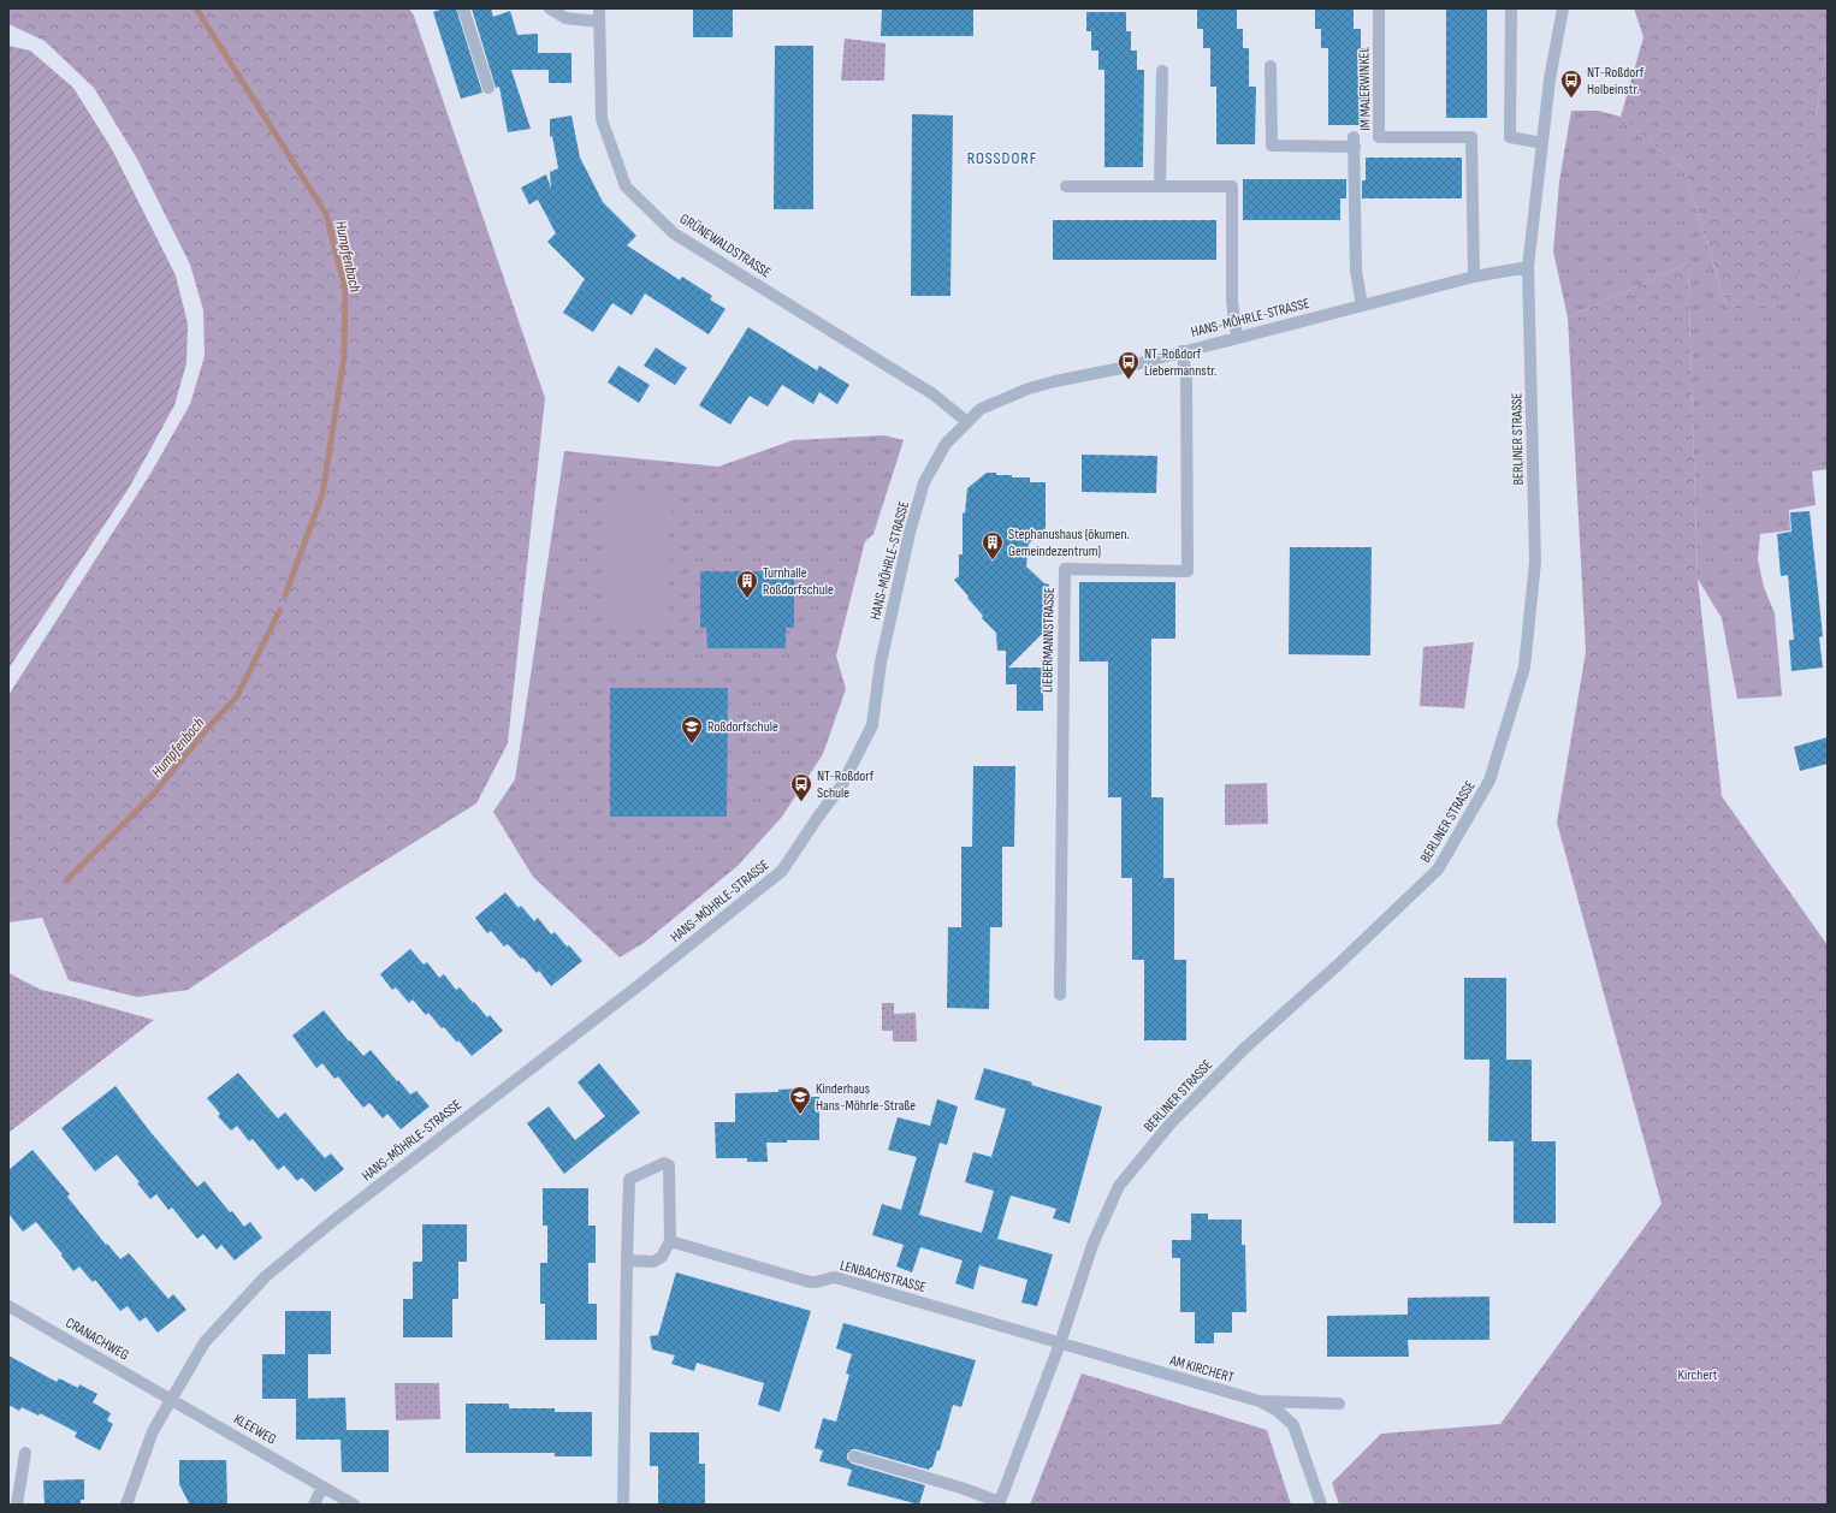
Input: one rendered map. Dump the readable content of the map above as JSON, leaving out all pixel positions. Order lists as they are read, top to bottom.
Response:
{
  "streets": {
    "street": [
      "IM MALERWINKEL",
      "GRÜNEWALDSTRASSE",
      "HANS-MÖHRLE-STRASSE",
      "BERLINER STRASSE",
      "LIEBERMANNSTRASSE",
      "LENBACHSTRASSE",
      "CRANACHWEG",
      "AM KIRCHERT",
      "KLEEWEG"
    ]
  },
  "crossings": [
    ["IM MALERWINKEL", "HANS-MÖHRLE-STRASSE"],
    ["GRÜNEWALDSTRASSE", "HANS-MÖHRLE-STRASSE"],
    ["HANS-MÖHRLE-STRASSE", "BERLINER STRASSE"],
    ["HANS-MÖHRLE-STRASSE", "LIEBERMANNSTRASSE"],
    ["HANS-MÖHRLE-STRASSE", "CRANACHWEG"],
    ["HANS-MÖHRLE-STRASSE", "KLEEWEG"],
    ["BERLINER STRASSE", "LENBACHSTRASSE"],
    ["BERLINER STRASSE", "AM KIRCHERT"],
    ["LENBACHSTRASSE", "AM KIRCHERT"],
    ["CRANACHWEG", "KLEEWEG"]
  ],
  "districts": ["ROSSDORF"],
  "water": ["Humpfenbach"],
  "parks": ["Kirchert"],
  "places": {
    "bus stop": ["NT-Roßdorf Holbeinstr.", "NT-Roßdorf Liebermannstr.", "NT-Roßdorf Schule"],
    "building": ["Stephanushaus (ökumen. Gemeindezentrum)", "Turnhalle Roßdorfschule"],
    "school or university": ["Roßdorfschule", "Kinderhaus Hans-Möhrle-Straße"]
  }
}
